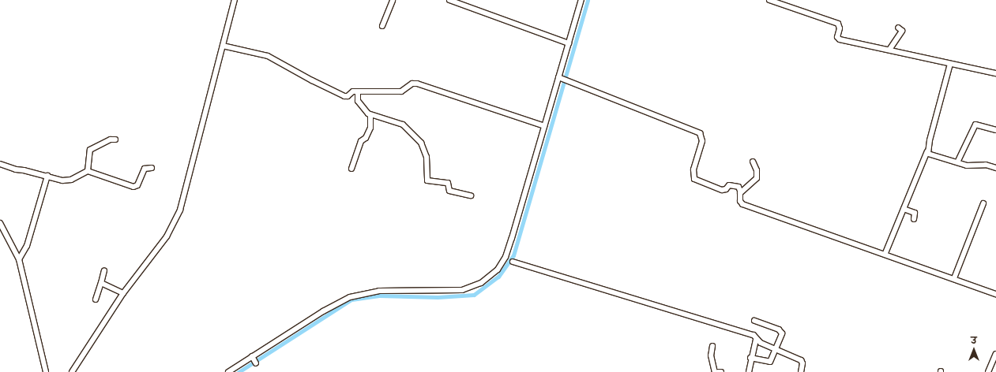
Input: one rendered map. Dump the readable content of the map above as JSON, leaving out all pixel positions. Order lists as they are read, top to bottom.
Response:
{
  "north": "top"
}
